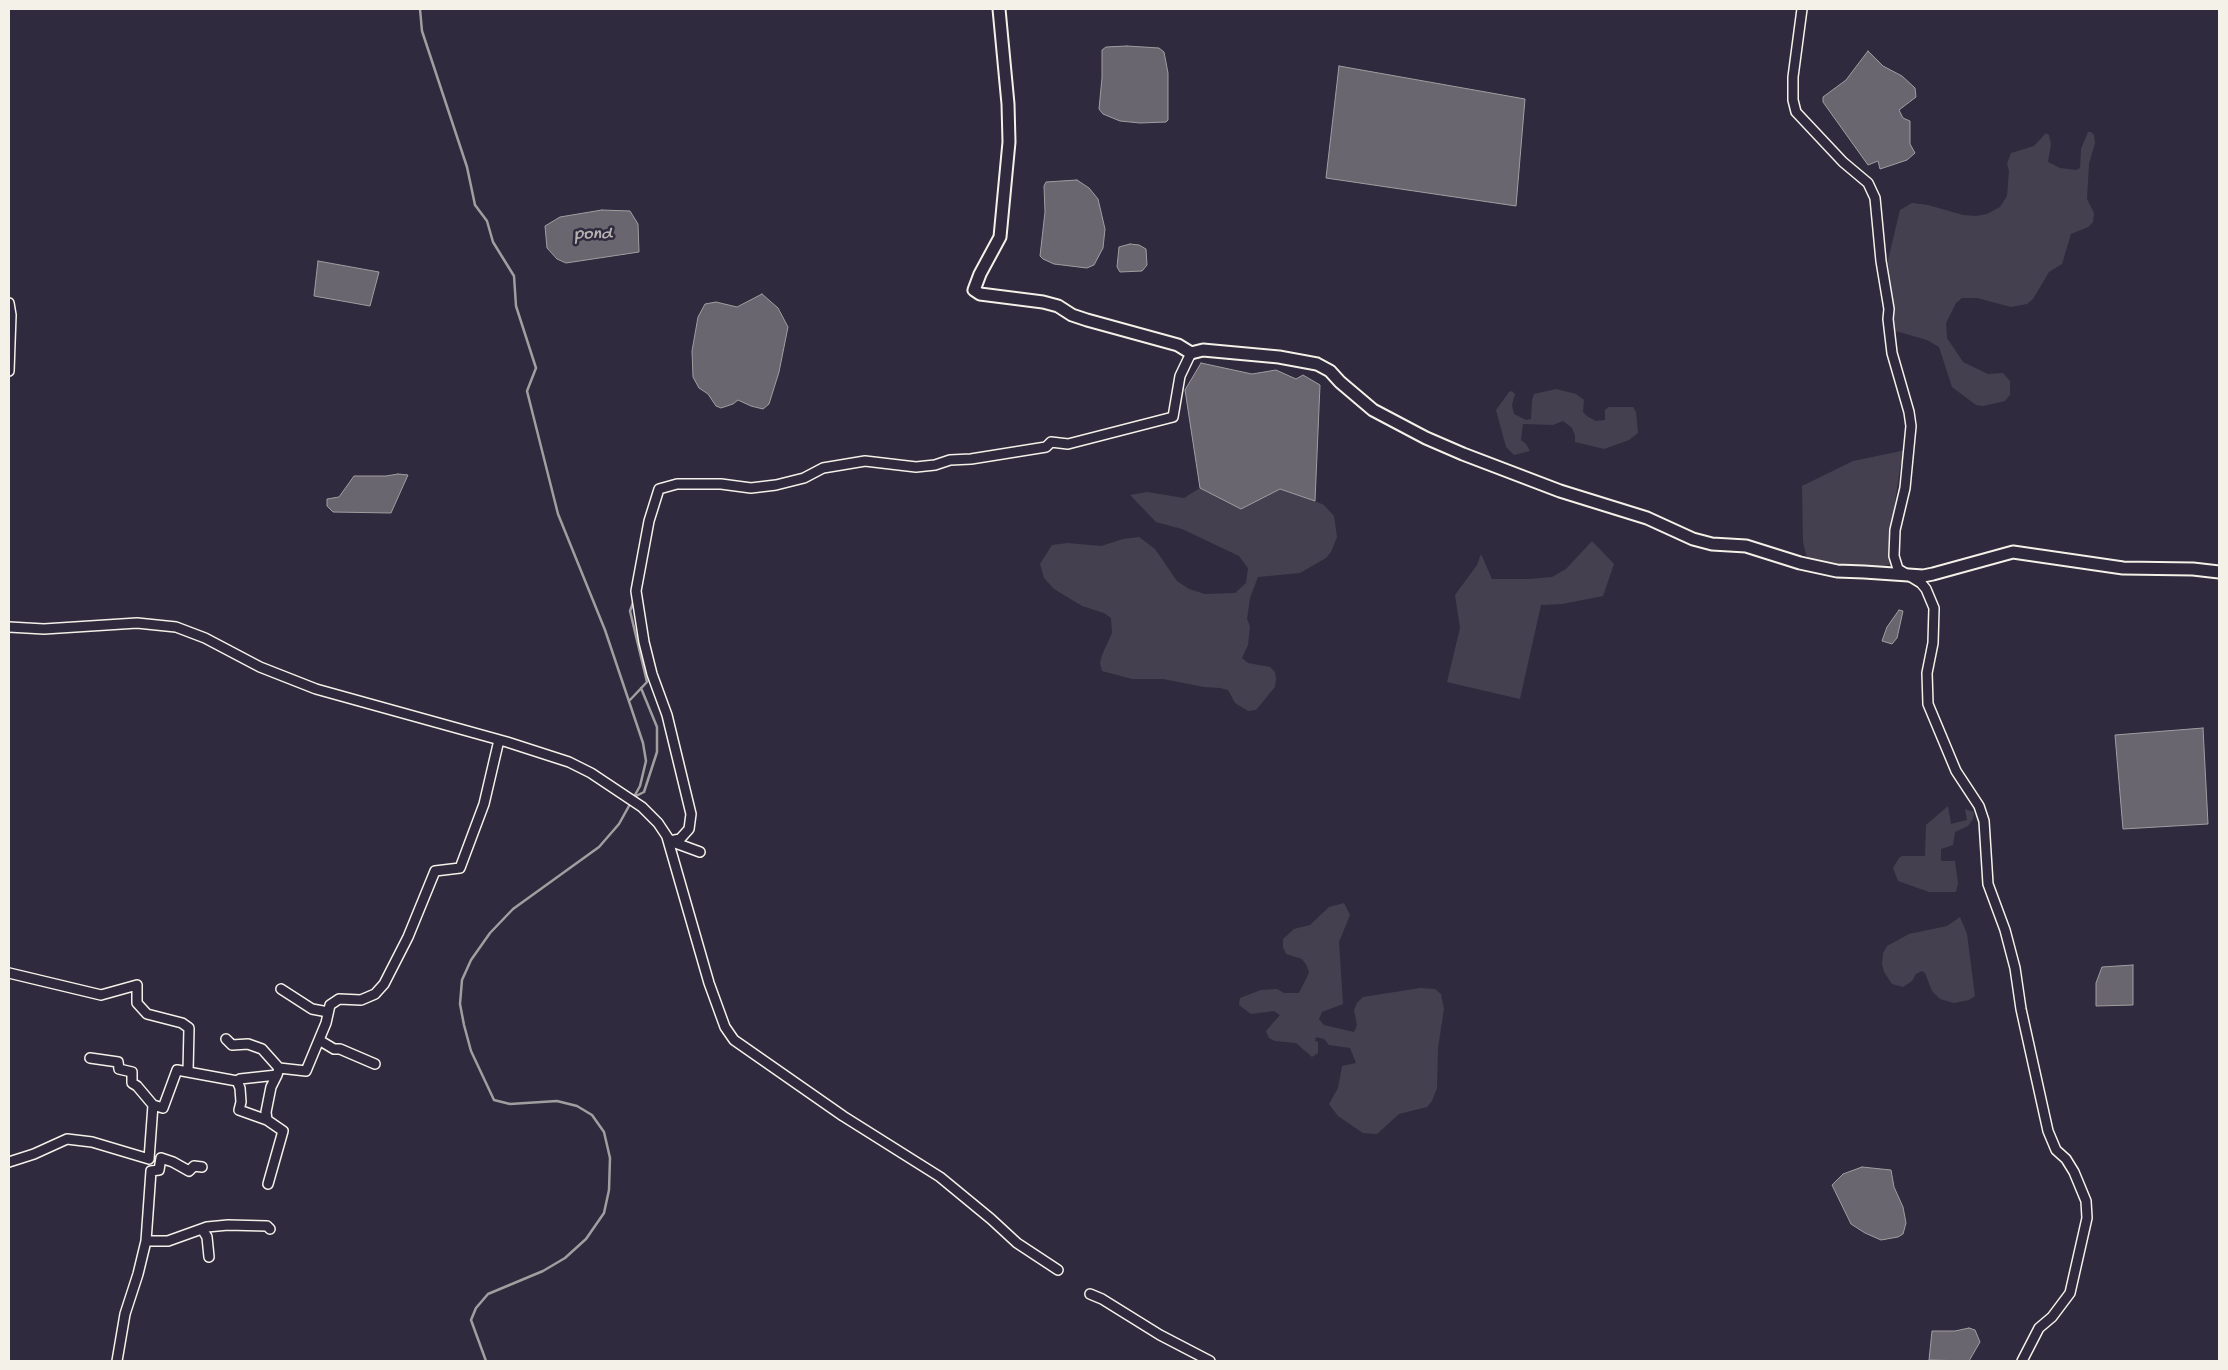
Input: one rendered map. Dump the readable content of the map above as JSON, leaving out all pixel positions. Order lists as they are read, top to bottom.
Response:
{
  "water": ["pond"]
}
